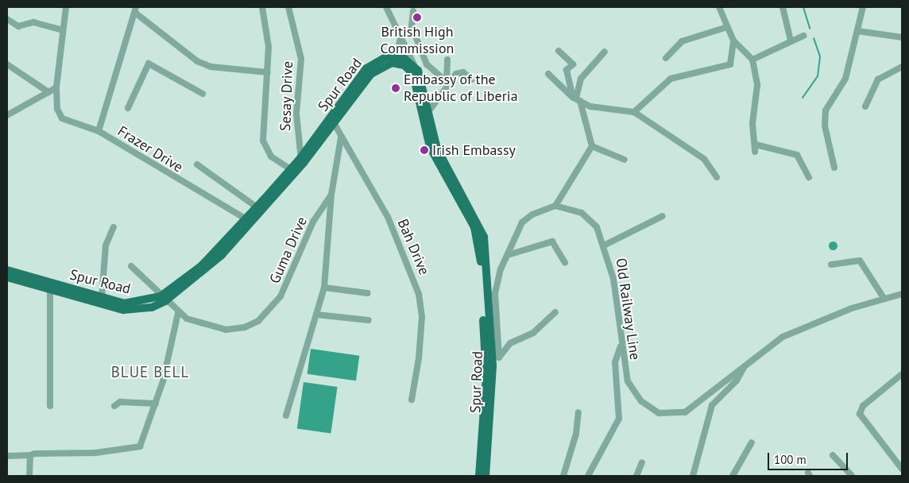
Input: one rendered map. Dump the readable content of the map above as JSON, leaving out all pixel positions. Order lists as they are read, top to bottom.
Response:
{
  "streets": {
    "main road": ["Spur Road"],
    "street": [
      "Sesay Drive",
      "Frazer Drive",
      "Bah Drive",
      "Guma Drive",
      "Old Railway Line"
    ]
  },
  "crossings": [
    ["Spur Road", "Sesay Drive"],
    ["Spur Road", "Frazer Drive"],
    ["Spur Road", "Bah Drive"],
    ["Spur Road", "Guma Drive"]
  ],
  "districts": ["BLUE BELL"],
  "places": ["British High Commission", "Embassy of the Republic of Liberia", "Irish Embassy"],
  "scale_bar": "100 m"
}
